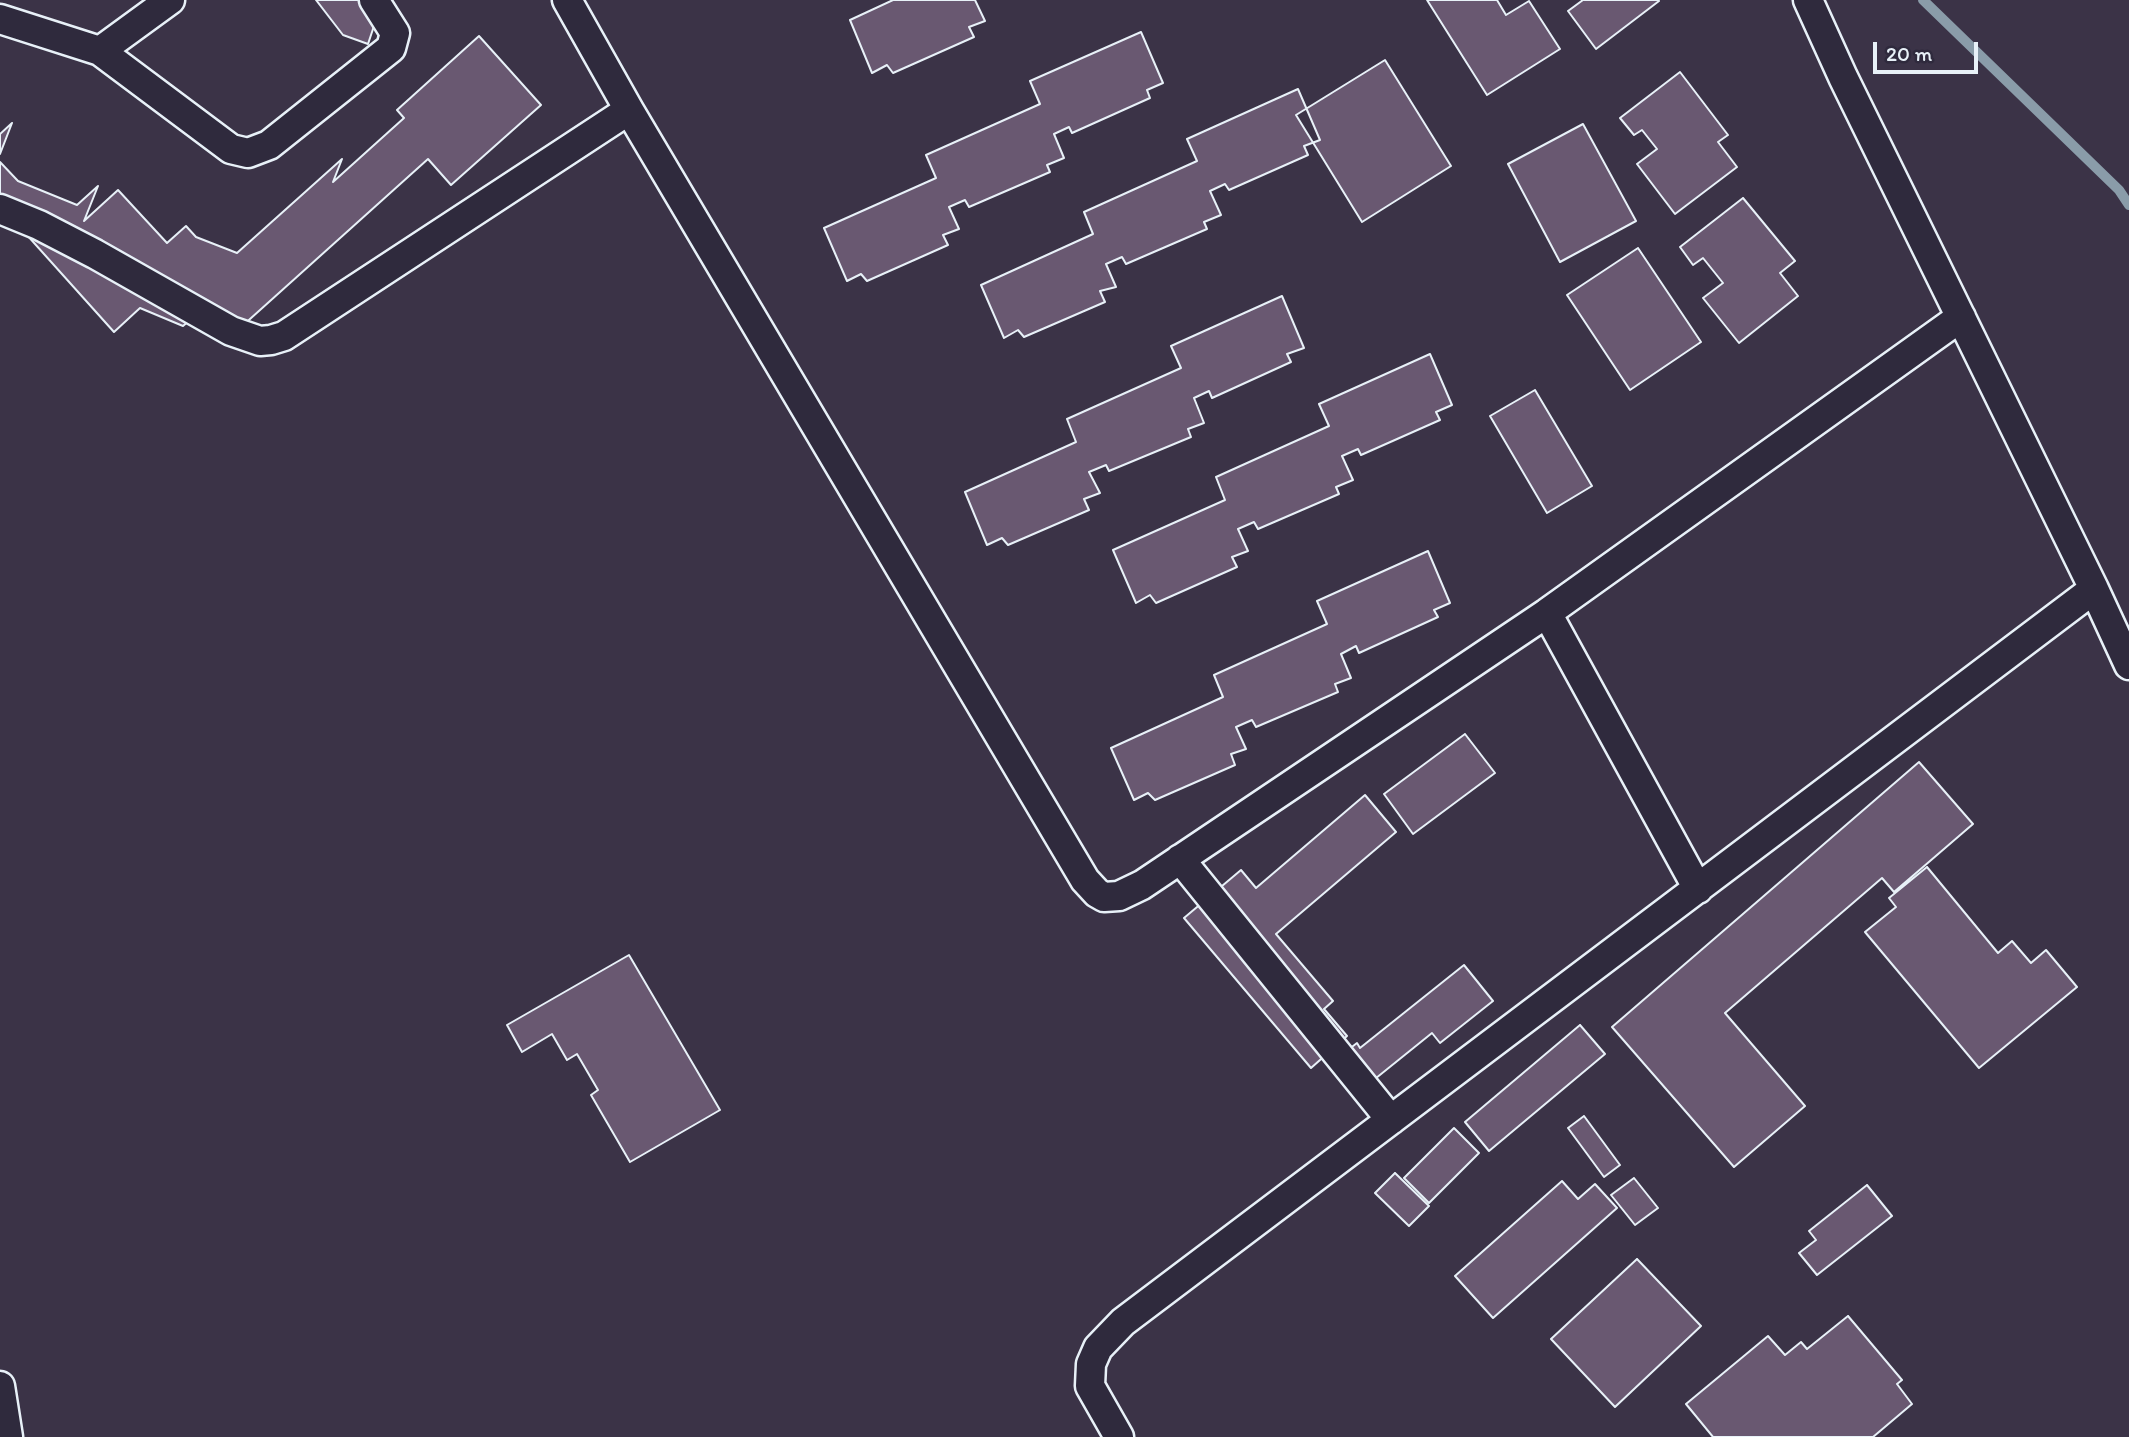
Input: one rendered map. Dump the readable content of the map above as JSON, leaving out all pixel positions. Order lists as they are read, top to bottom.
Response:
{
  "scale_bar": "20 m"
}
